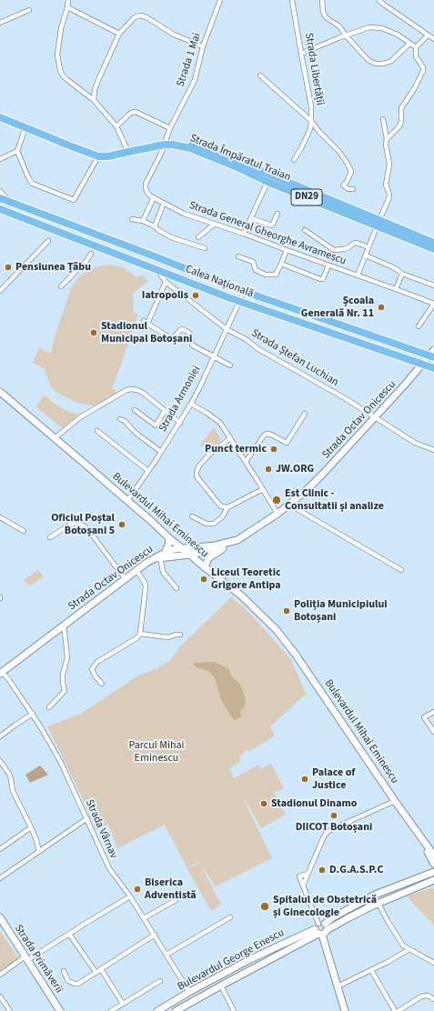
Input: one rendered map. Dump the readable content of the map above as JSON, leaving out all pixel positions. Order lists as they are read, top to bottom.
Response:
{
  "streets": {
    "main road": [
      "Strada Împăratul Traian",
      "DN29",
      "Calea Națională",
      "Strada Octav Onicescu",
      "Bulevardul Mihai Eminescu",
      "Strada Primăverii",
      "Bulevardul George Enescu"
    ],
    "street": [
      "Strada 1 Mai",
      "Strada Libertății",
      "Strada General Gheorghe Avramescu",
      "Strada Ștefan Luchian",
      "Strada Armoniei",
      "Strada Vârnav"
    ]
  },
  "crossings": [
    ["Strada 1 Mai", "Strada Împăratul Traian"],
    ["Calea Națională", "Strada Ștefan Luchian"],
    ["Calea Națională", "Strada Armoniei"],
    ["Calea Națională", "Strada Octav Onicescu"],
    ["Strada Ștefan Luchian", "Strada Armoniei"],
    ["Strada Ștefan Luchian", "Strada Octav Onicescu"],
    ["Strada Armoniei", "Bulevardul Mihai Eminescu"],
    ["Strada Octav Onicescu", "Bulevardul Mihai Eminescu"],
    ["Strada Octav Onicescu", "Strada Vârnav"],
    ["Strada Vârnav", "Bulevardul George Enescu"]
  ],
  "parks": ["Parcul Mihai Eminescu"],
  "places": [
    "Pensiunea Țâbu",
    "Iatropolis",
    "Școala Generală Nr. 11",
    "Stadionul Municipal Botoșani",
    "Punct termic",
    "JW.ORG",
    "Est Clinic - Consultatii și analize",
    "Oficiul Poștal Botoșani 5",
    "Liceul Teoretic Grigore Antipa",
    "Poliția Municipiului Botoșani",
    "Palace of Justice",
    "Stadionul Dinamo",
    "DIICOT Botoșani",
    "D.G.A.S.P.C",
    "Biserica Adventistă",
    "Spitalul de Obstetrică și Ginecologie"
  ]
}
